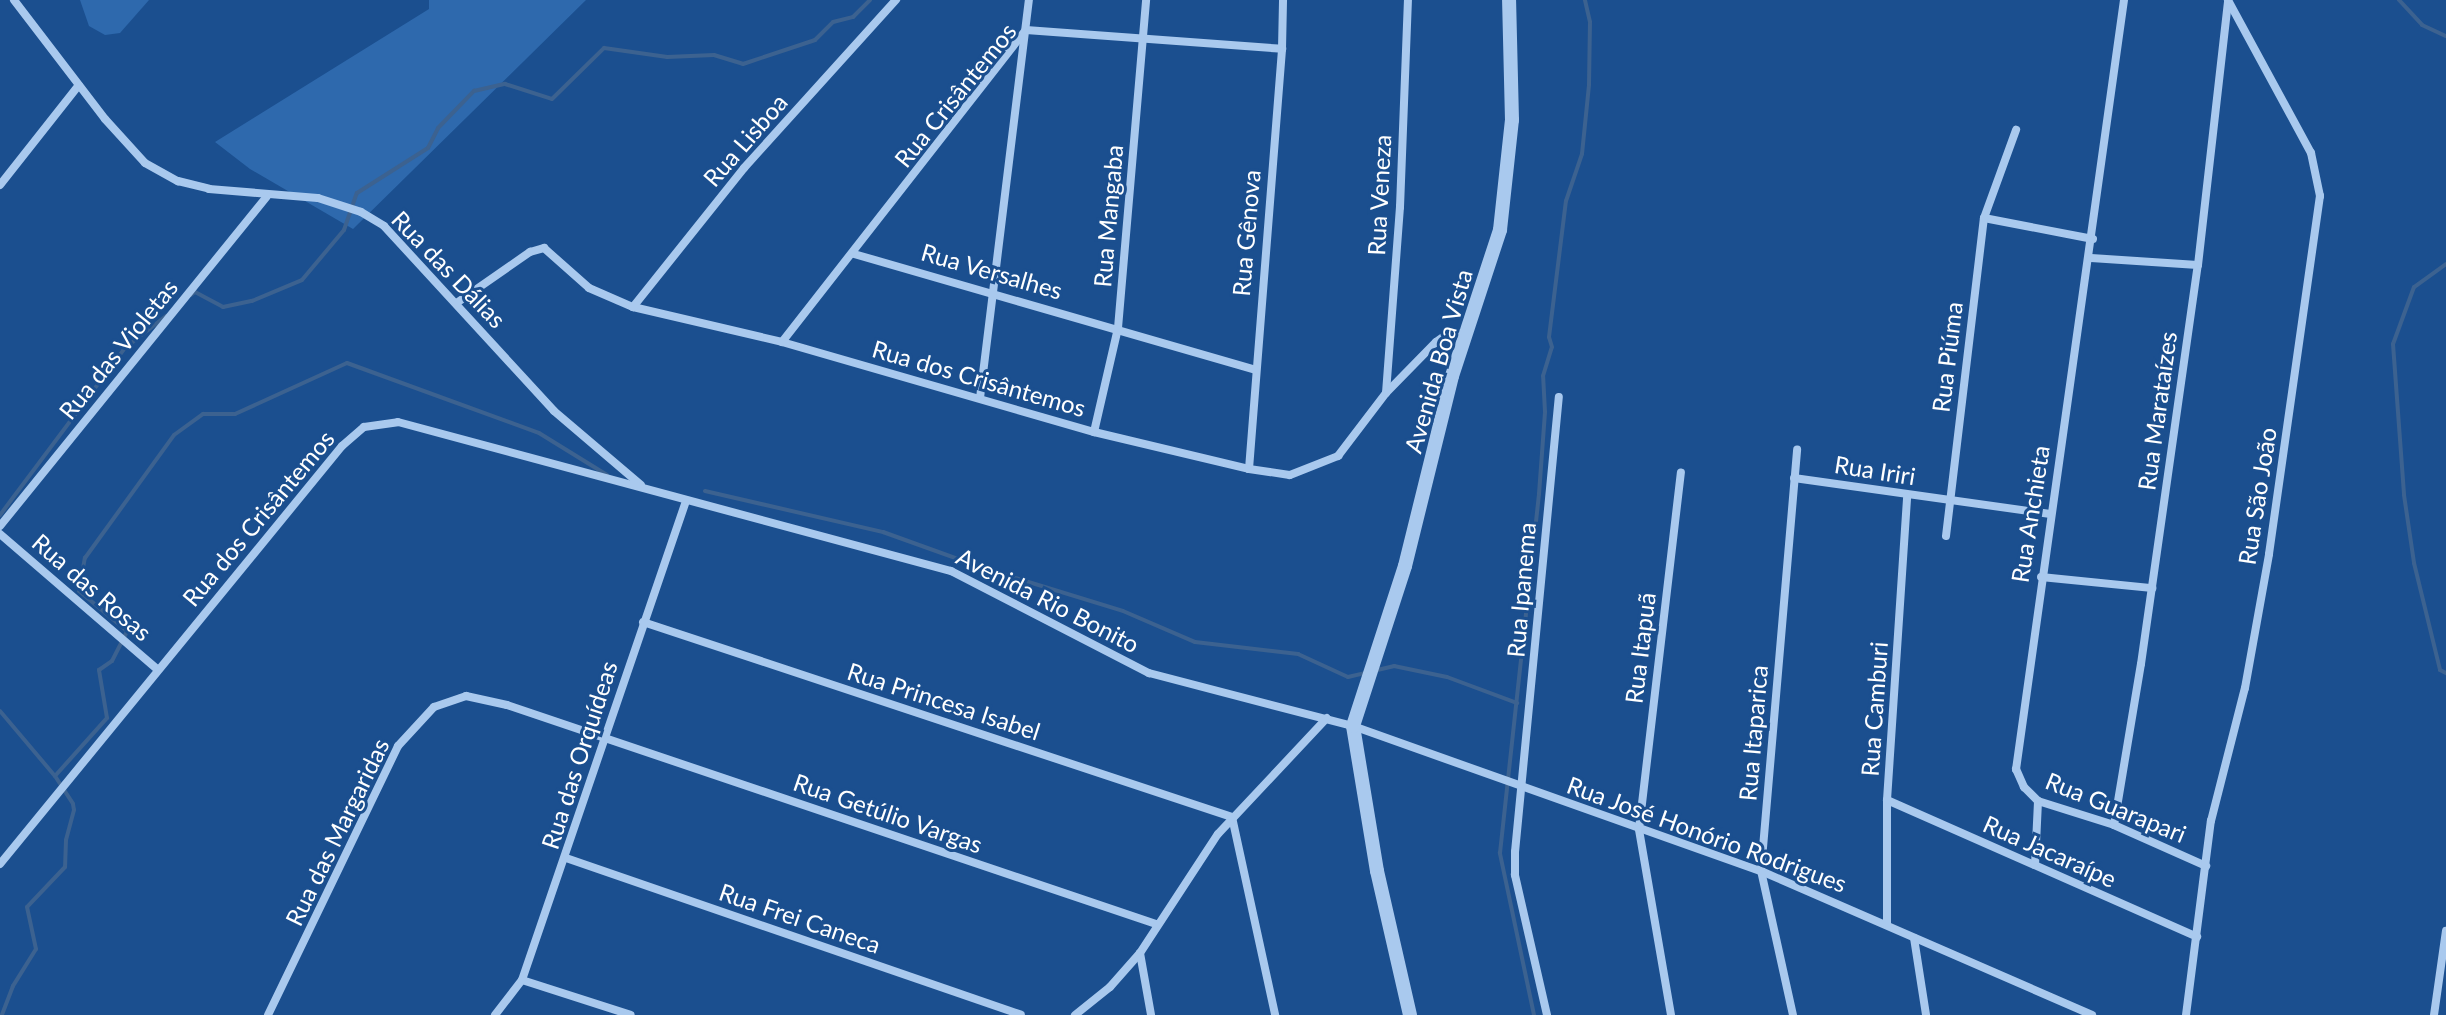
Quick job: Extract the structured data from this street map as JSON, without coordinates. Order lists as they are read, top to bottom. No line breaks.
{"streets":{"street":["Rua Crisântemos","Rua Lisboa","Rua Veneza","Rua Mangaba","Rua Gênova","Rua das Dálias","Rua Versalhes","Rua das Violetas","Rua Piúma","Avenida Boa Vista","Rua dos Crisântemos","Rua Marataízes","Rua Iriri","Rua São João","Rua Anchieta","Rua das Rosas","Rua Ipanema","Avenida Rio Bonito","Rua Itapuã","Rua Princesa Isabel","Rua Camburi","Rua Itaparica","Rua das Orquídeas","Rua Guarapari","Rua Getúlio Vargas","Rua das Margaridas","Rua José Honório Rodrigues","Rua Jacaraípe","Rua Frei Caneca"]},"crossings":[["Rua Crisântemos","Rua Mangaba"],["Rua Crisântemos","Rua Gênova"],["Rua Crisântemos","Rua Versalhes"],["Rua Crisântemos","Rua dos Crisântemos"],["Rua Lisboa","Rua dos Crisântemos"],["Rua Veneza","Rua dos Crisântemos"],["Rua Mangaba","Rua Versalhes"],["Rua Mangaba","Rua dos Crisântemos"],["Rua Gênova","Rua Versalhes"],["Rua Gênova","Rua dos Crisântemos"],["Rua das Dálias","Rua das Violetas"],["Rua das Dálias","Rua dos Crisântemos"],["Rua Piúma","Rua Iriri"],["Avenida Boa Vista","Rua dos Crisântemos"],["Avenida Boa Vista","Avenida Rio Bonito"],["Avenida Boa Vista","Rua José Honório Rodrigues"],["Rua dos Crisântemos","Rua das Rosas"],["Rua dos Crisântemos","Avenida Rio Bonito"],["Rua dos Crisântemos","Rua das Orquídeas"],["Rua Marataízes","Rua São João"],["Rua Marataízes","Rua Guarapari"],["Rua Iriri","Rua Camburi"],["Rua Iriri","Rua Itaparica"],["Rua São João","Rua Guarapari"],["Rua São João","Rua Jacaraípe"],["Rua Anchieta","Rua Guarapari"],["Rua Ipanema","Rua José Honório Rodrigues"],["Avenida Rio Bonito","Rua das Orquídeas"],["Avenida Rio Bonito","Rua José Honório Rodrigues"],["Rua Itapuã","Rua José Honório Rodrigues"],["Rua Princesa Isabel","Rua das Orquídeas"],["Rua Camburi","Rua José Honório Rodrigues"],["Rua Camburi","Rua Jacaraípe"],["Rua Itaparica","Rua José Honório Rodrigues"],["Rua das Orquídeas","Rua Getúlio Vargas"],["Rua das Orquídeas","Rua das Margaridas"],["Rua das Orquídeas","Rua Frei Caneca"],["Rua Getúlio Vargas","Rua das Margaridas"]]}
